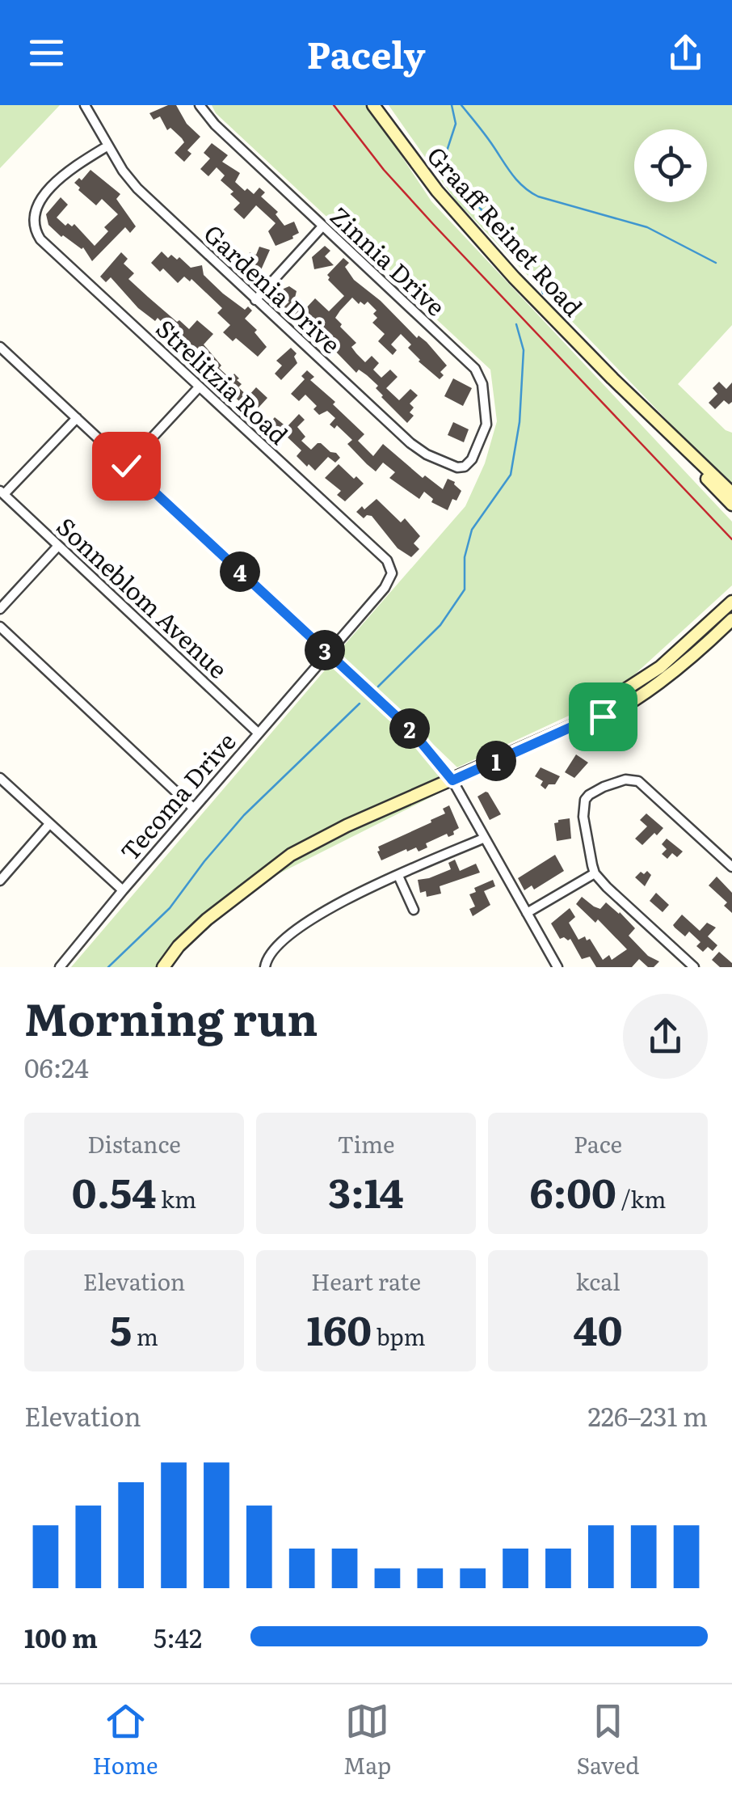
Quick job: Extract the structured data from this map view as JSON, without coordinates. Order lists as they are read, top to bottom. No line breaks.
{"streets":{"street":["Graaff Reinet Road","Zinnia Drive","Gardenia Drive","Strelitzia Road","Sonneblom Avenue","Tecoma Drive"]},"crossings":[["Zinnia Drive","Gardenia Drive"],["Gardenia Drive","Strelitzia Road"],["Strelitzia Road","Tecoma Drive"],["Sonneblom Avenue","Tecoma Drive"]],"page":{"header":"Pacely","pins":["4","3","2","1"],"heading":["Morning run","06:24"],"stats":[["Distance","0.54 km"],["Time","3:14"],["Pace","6:00 /km"],["Elevation","5 m"],["Heart rate","160 bpm"],["kcal","40"]],"chart":["Elevation","226–231 m"],"list":[{"name":"100 m","note":"5:42"}],"tabs":["Home","Map","Saved"]}}
